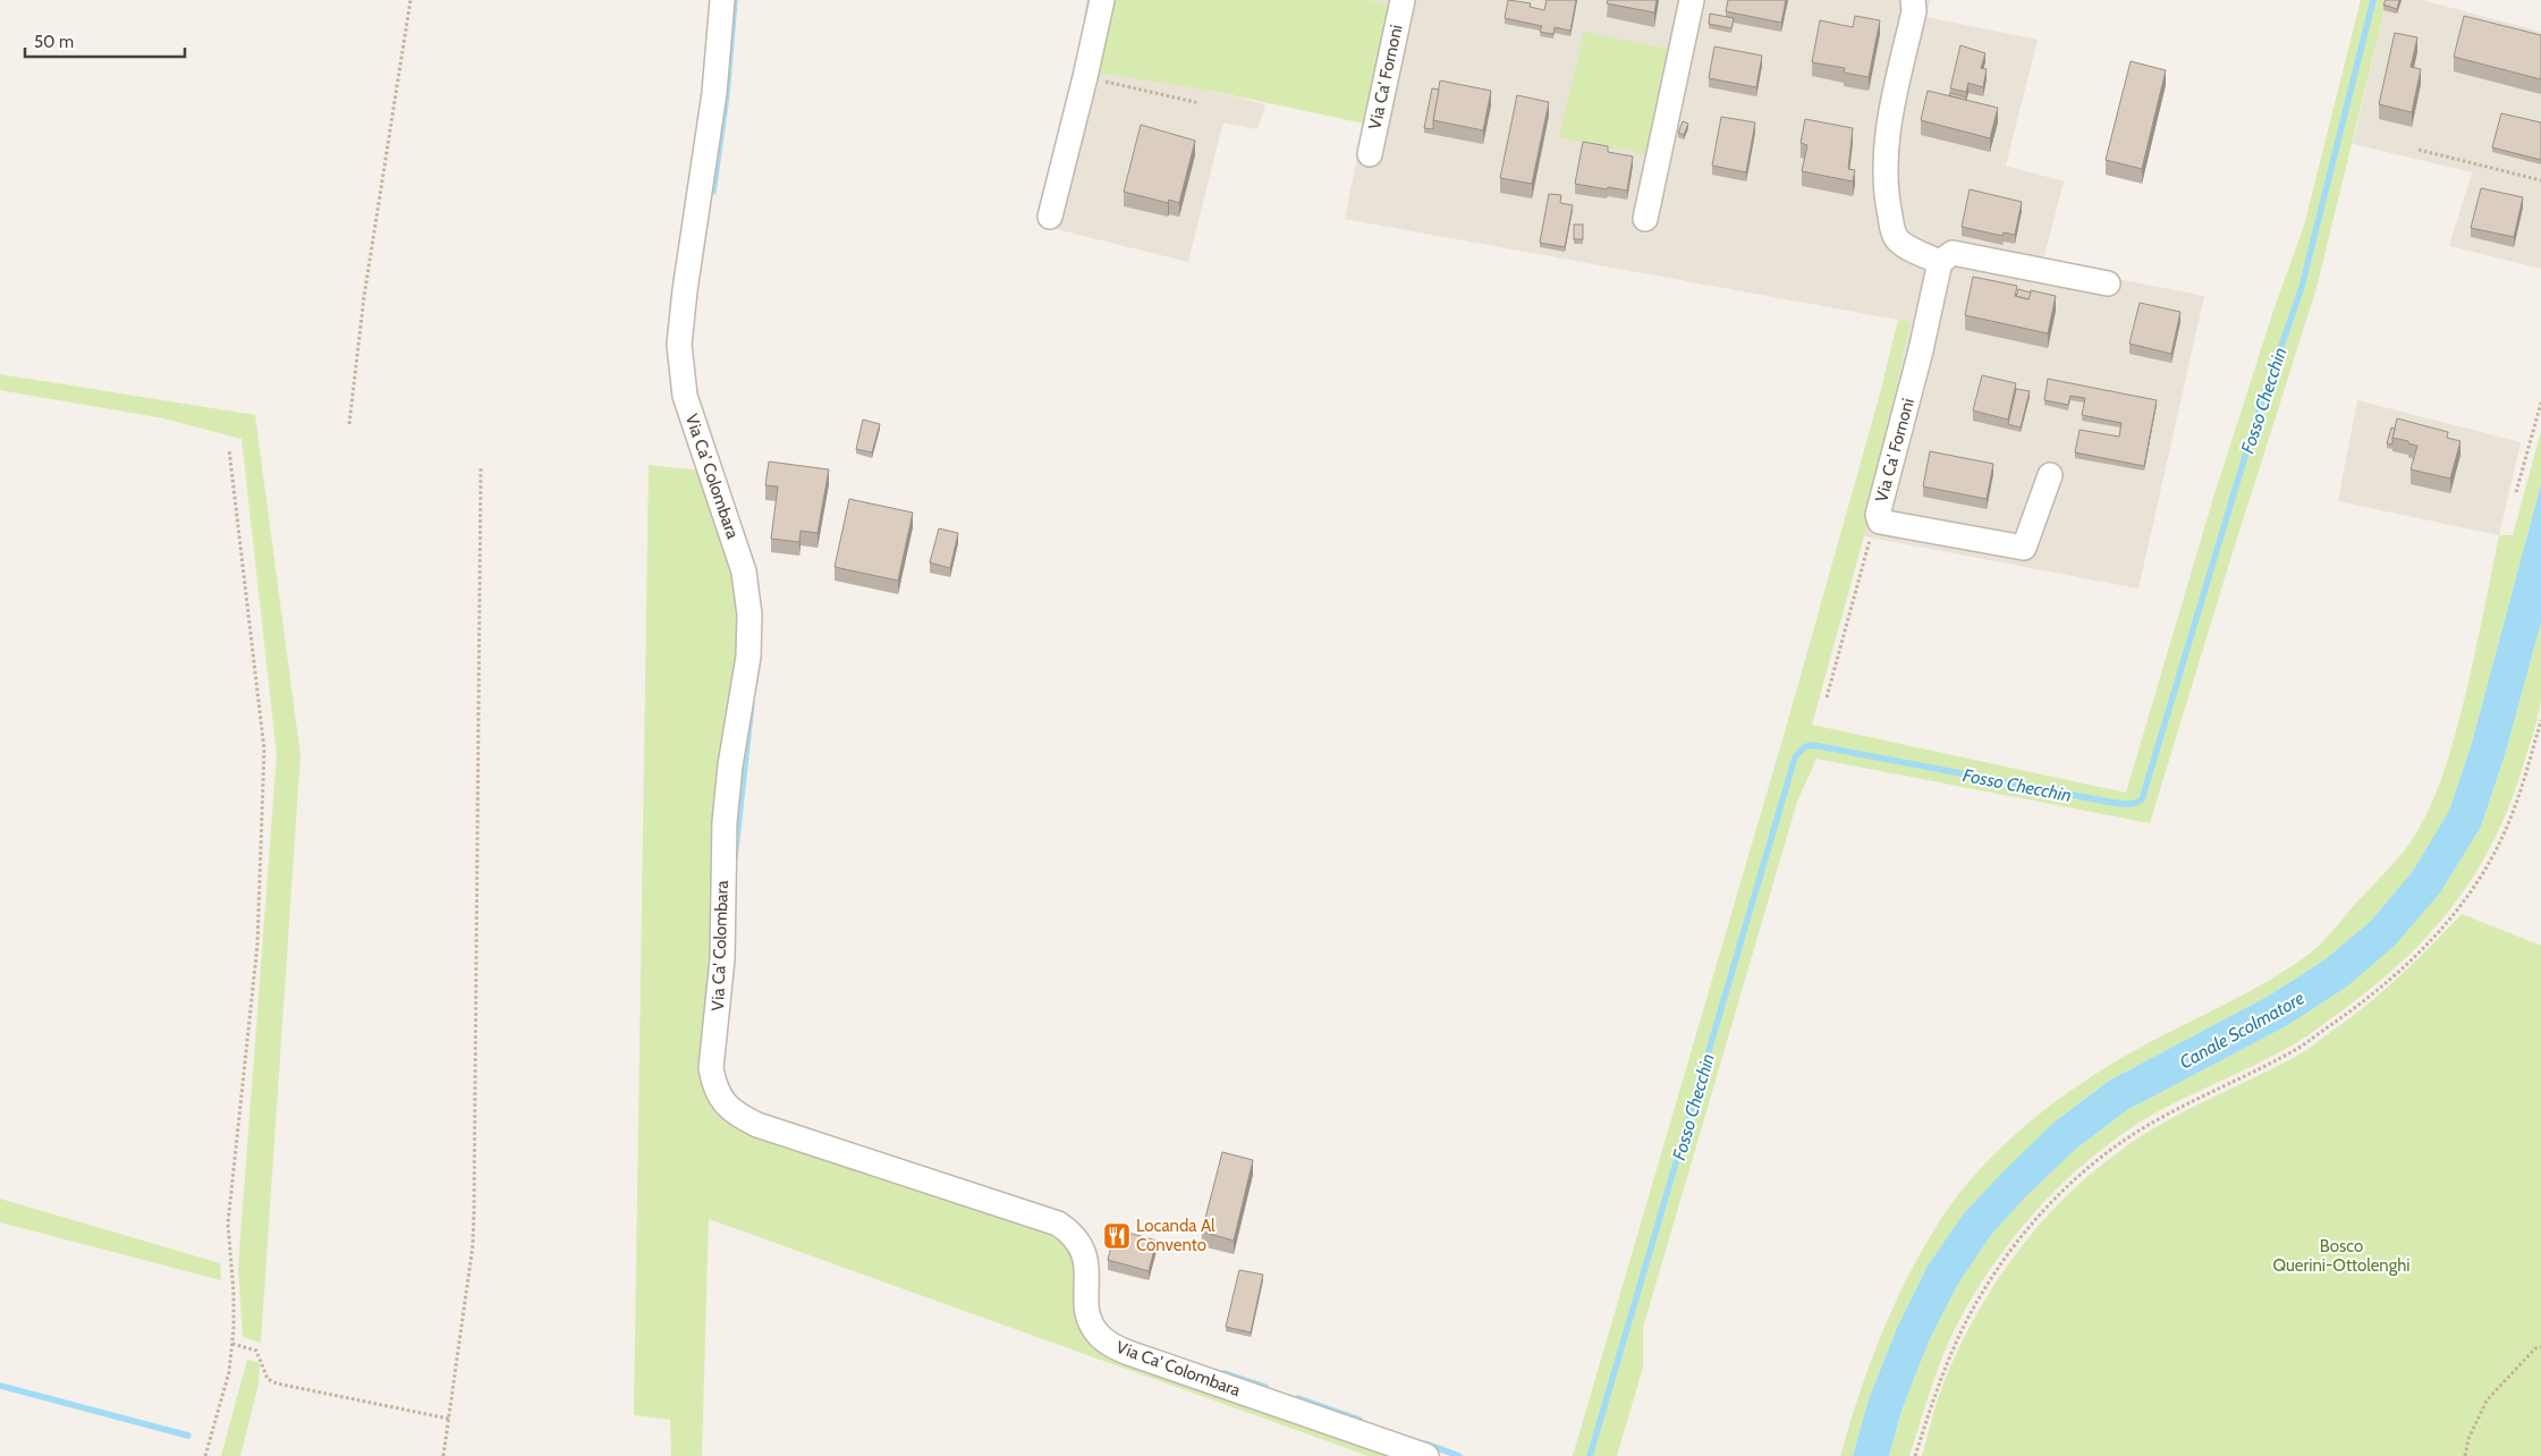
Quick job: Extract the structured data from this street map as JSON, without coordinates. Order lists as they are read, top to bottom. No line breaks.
{"streets":{"street":["Via Ca' Fornoni","Via Ca' Colombara"]},"water":["Fosso Checchin","Canale Scolmatore"],"parks":["Bosco Querini-Ottolenghi"],"places":{"restaurant":["Locanda Al Convento"]},"scale_bar":"50 m"}
